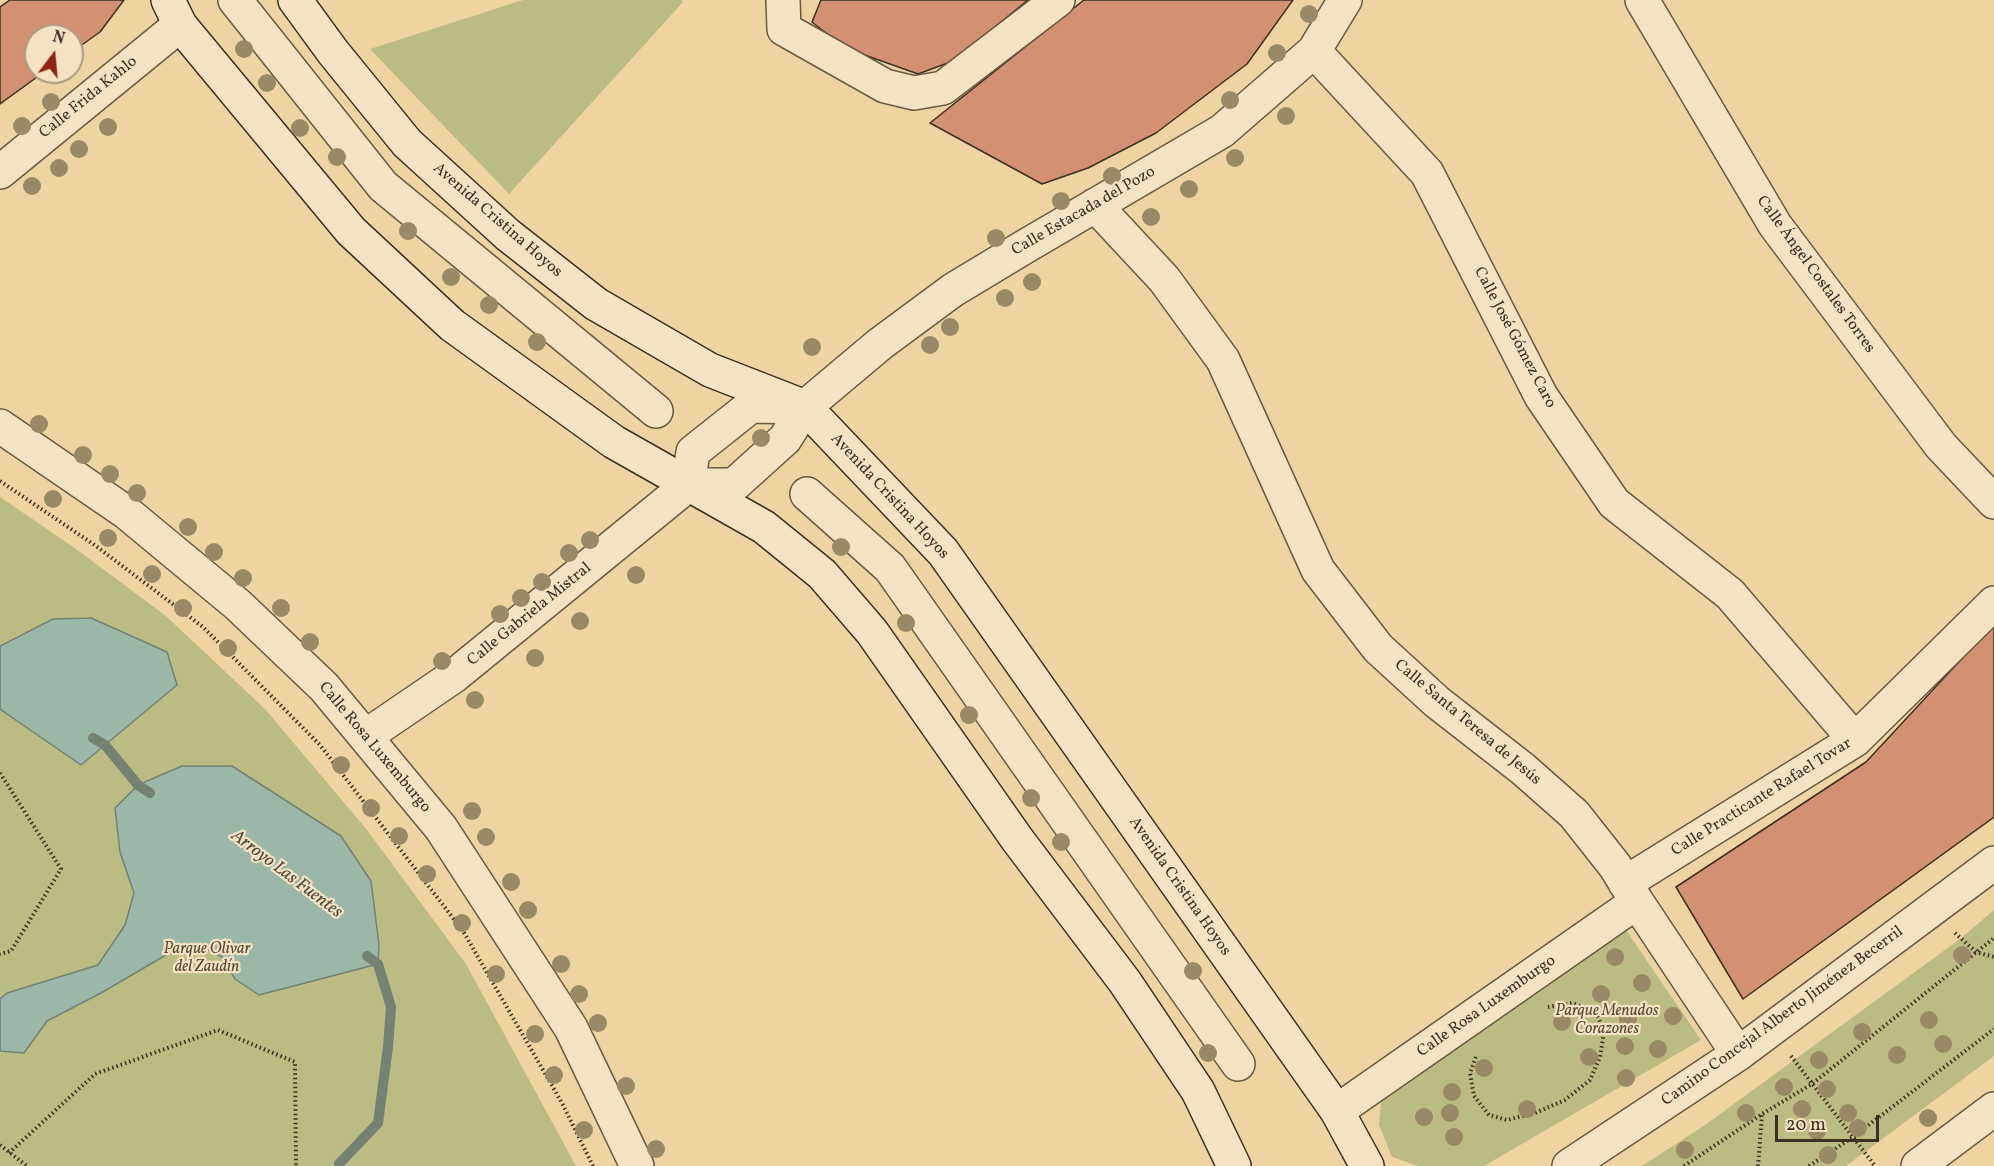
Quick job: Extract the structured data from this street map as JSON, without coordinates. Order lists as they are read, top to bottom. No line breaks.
{"streets":{"street":["Calle Frida Kahlo","Calle Estacada del Pozo","Avenida Cristina Hoyos","Calle Ángel Costales Torres","Calle José Gómez Caro","Calle Gabriela Mistral","Calle Santa Teresa de Jesús","Calle Rosa Luxemburgo","Calle Practicante Rafael Tovar","Camino Concejal Alberto Jiménez Becerril"]},"crossings":[["Calle Estacada del Pozo","Avenida Cristina Hoyos"],["Calle Estacada del Pozo","Calle José Gómez Caro"],["Calle Estacada del Pozo","Calle Gabriela Mistral"],["Calle Estacada del Pozo","Calle Santa Teresa de Jesús"],["Avenida Cristina Hoyos","Calle Rosa Luxemburgo"],["Calle José Gómez Caro","Calle Practicante Rafael Tovar"],["Calle Gabriela Mistral","Calle Rosa Luxemburgo"],["Calle Santa Teresa de Jesús","Calle Rosa Luxemburgo"],["Calle Santa Teresa de Jesús","Calle Practicante Rafael Tovar"],["Calle Santa Teresa de Jesús","Camino Concejal Alberto Jiménez Becerril"],["Calle Rosa Luxemburgo","Calle Practicante Rafael Tovar"]],"water":["Arroyo Las Fuentes"],"parks":["Parque Olivar del Zaudín","Parque Menudos Corazones"],"scale_bar":"20 m","north":"top"}
